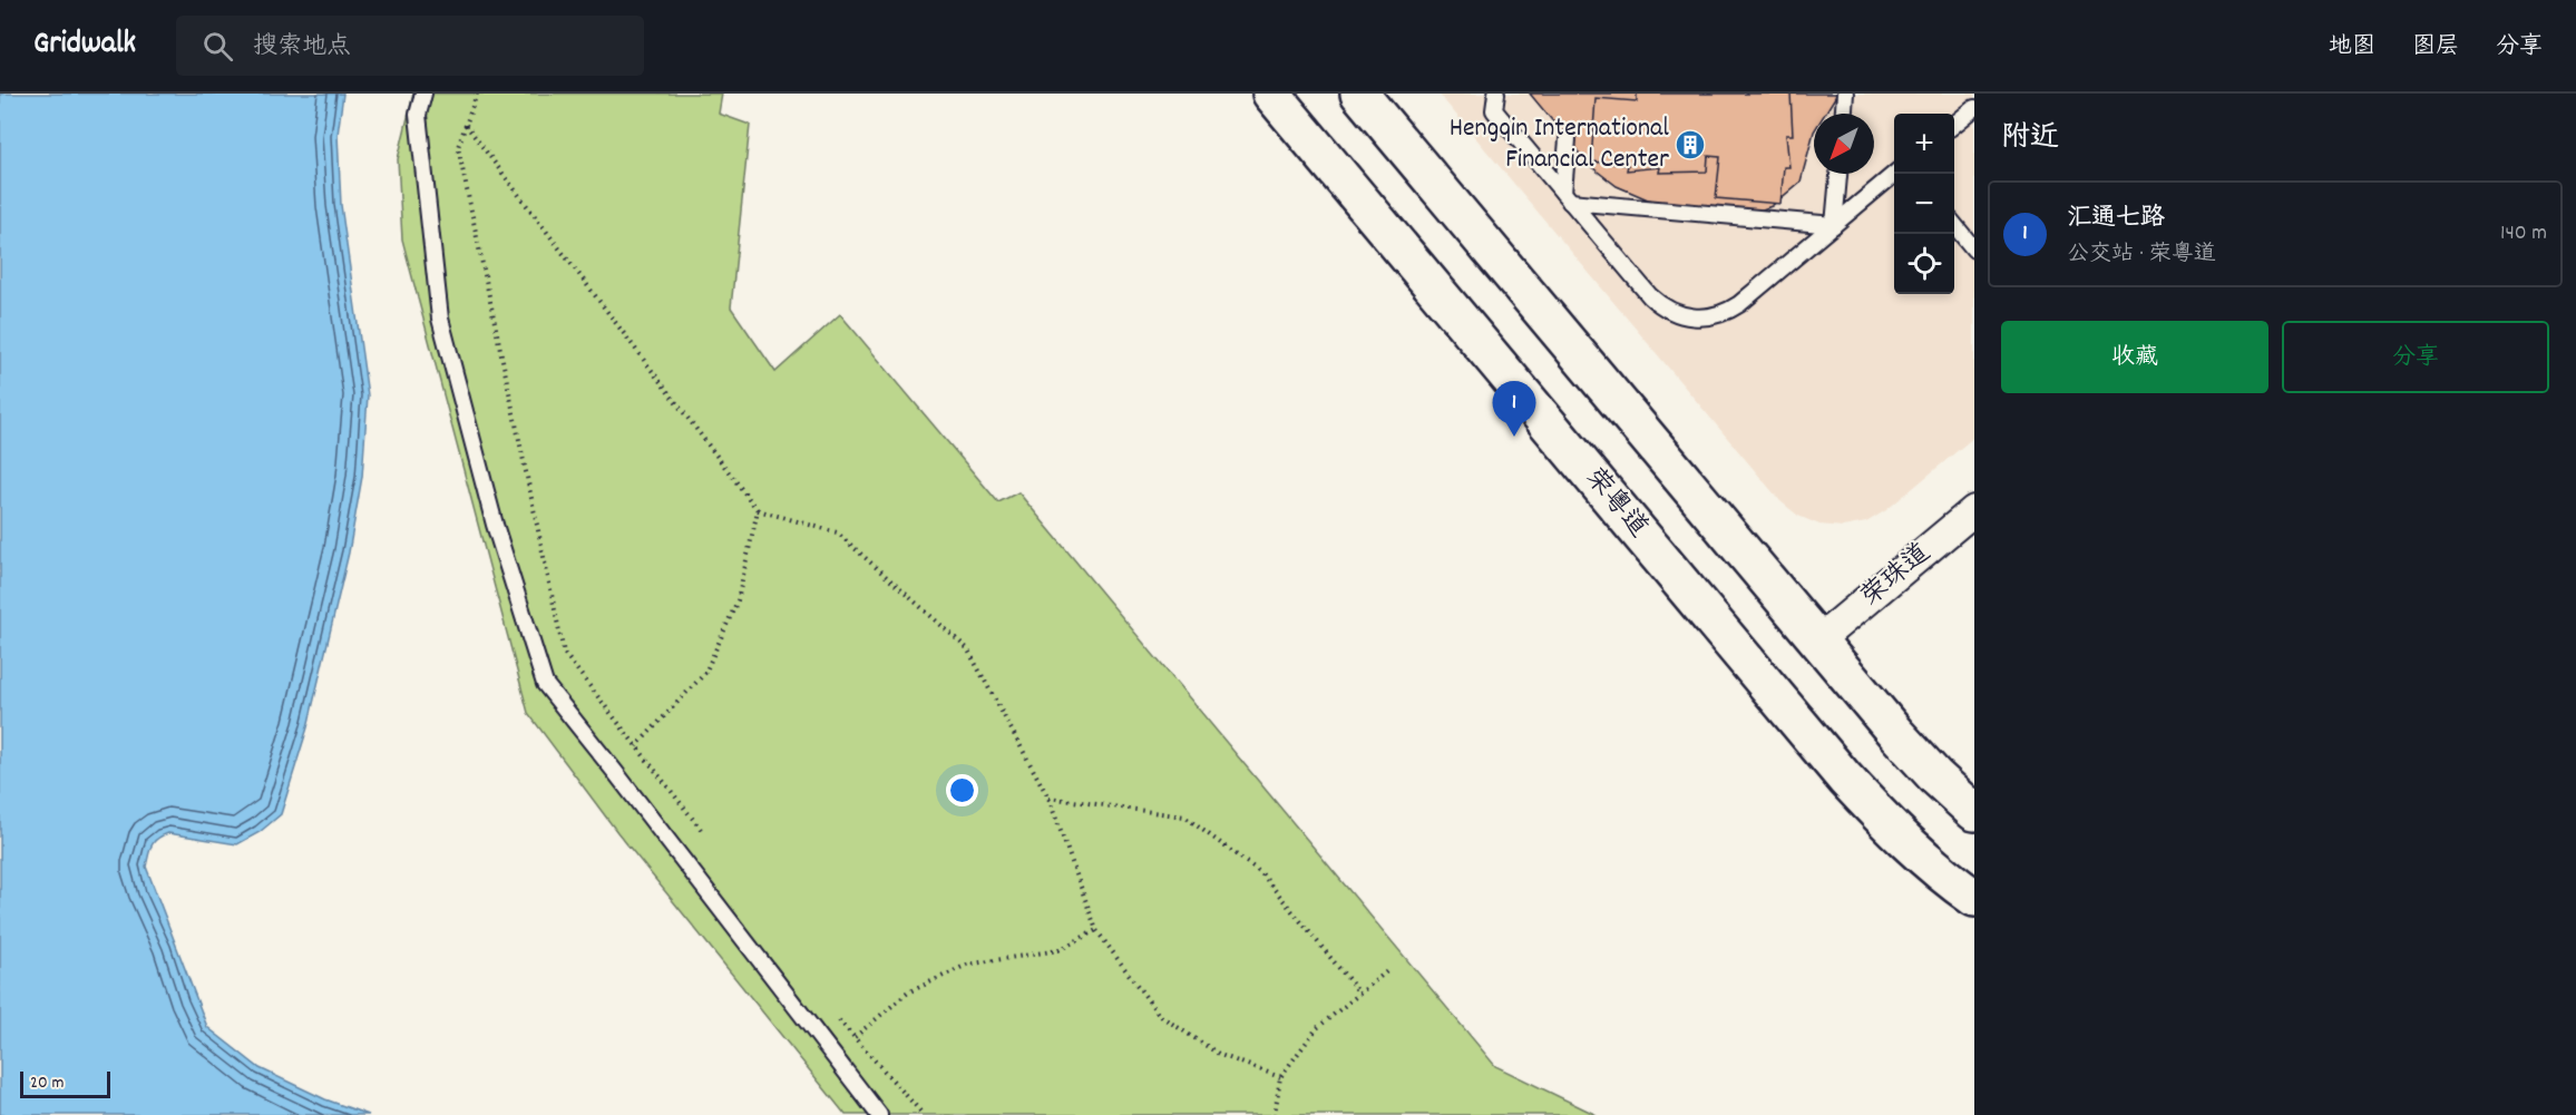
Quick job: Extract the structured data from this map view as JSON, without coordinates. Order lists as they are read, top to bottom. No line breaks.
{"streets":{"street":["荣粤道","荣珠道"]},"places":{"building":["Hengqin International Financial Center"]},"scale_bar":"20 m","north":"bottom left","page":{"header":"Gridwalk","search":"搜索地点","nav":["地图","图层","分享"],"heading":"附近","map_buttons":["+","−"],"list":[{"mark":"1","name":"汇通七路","note":"公交站 · 荣粤道","value":"140 m"}],"buttons":["收藏","分享"],"pins":"1","scale":"20 m"}}
